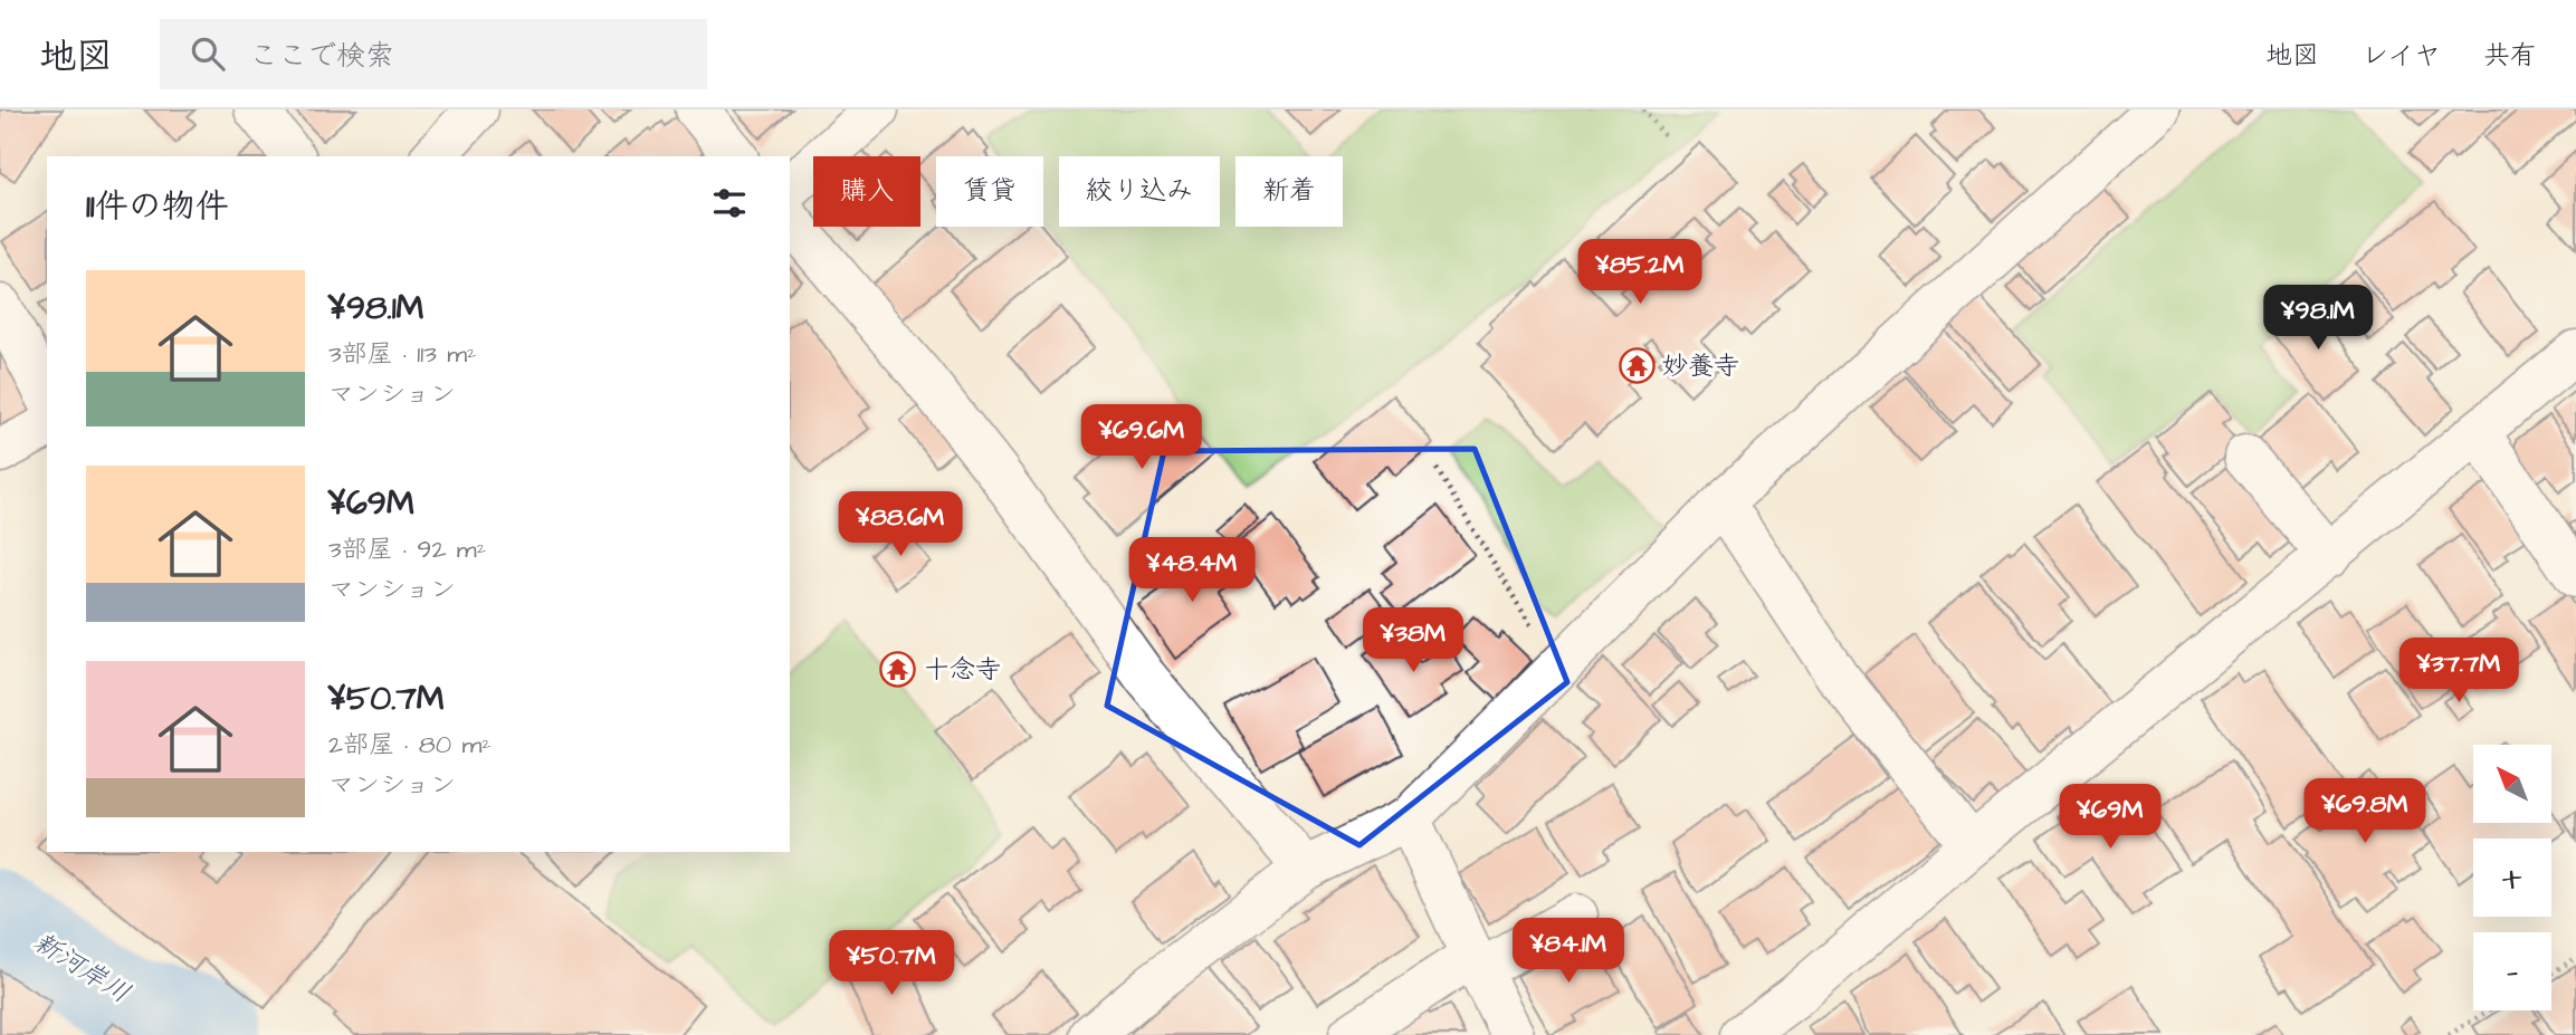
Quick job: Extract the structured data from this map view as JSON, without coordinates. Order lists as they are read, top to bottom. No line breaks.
{"water":["新河岸川"],"places":{"temple":["妙養寺","十念寺"]},"north":"top left","page":{"header":"地図","search":"ここで検索","nav":["地図","レイヤ","共有"],"chip":["購入","賃貸","絞り込み","新着"],"heading":"11件の物件","price":["¥85.2M","¥98.1M","¥69.6M","¥88.6M","¥48.4M","¥38M","¥37.7M","¥69.8M","¥69M","¥84.1M","¥50.7M"],"list":[{"name":"¥98.1M","note":"3部屋 · 113 m² · マンション"},{"name":"¥69M","note":"3部屋 · 92 m² · マンション"},{"name":"¥50.7M","note":"2部屋 · 80 m² · マンション"}],"map_buttons":["+","−"]}}
